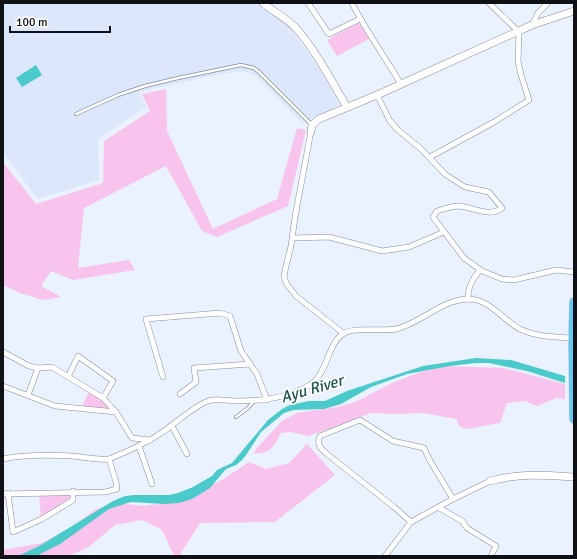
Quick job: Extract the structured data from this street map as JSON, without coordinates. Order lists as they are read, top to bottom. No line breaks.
{"water":["Ayu River"],"scale_bar":"100 m"}
